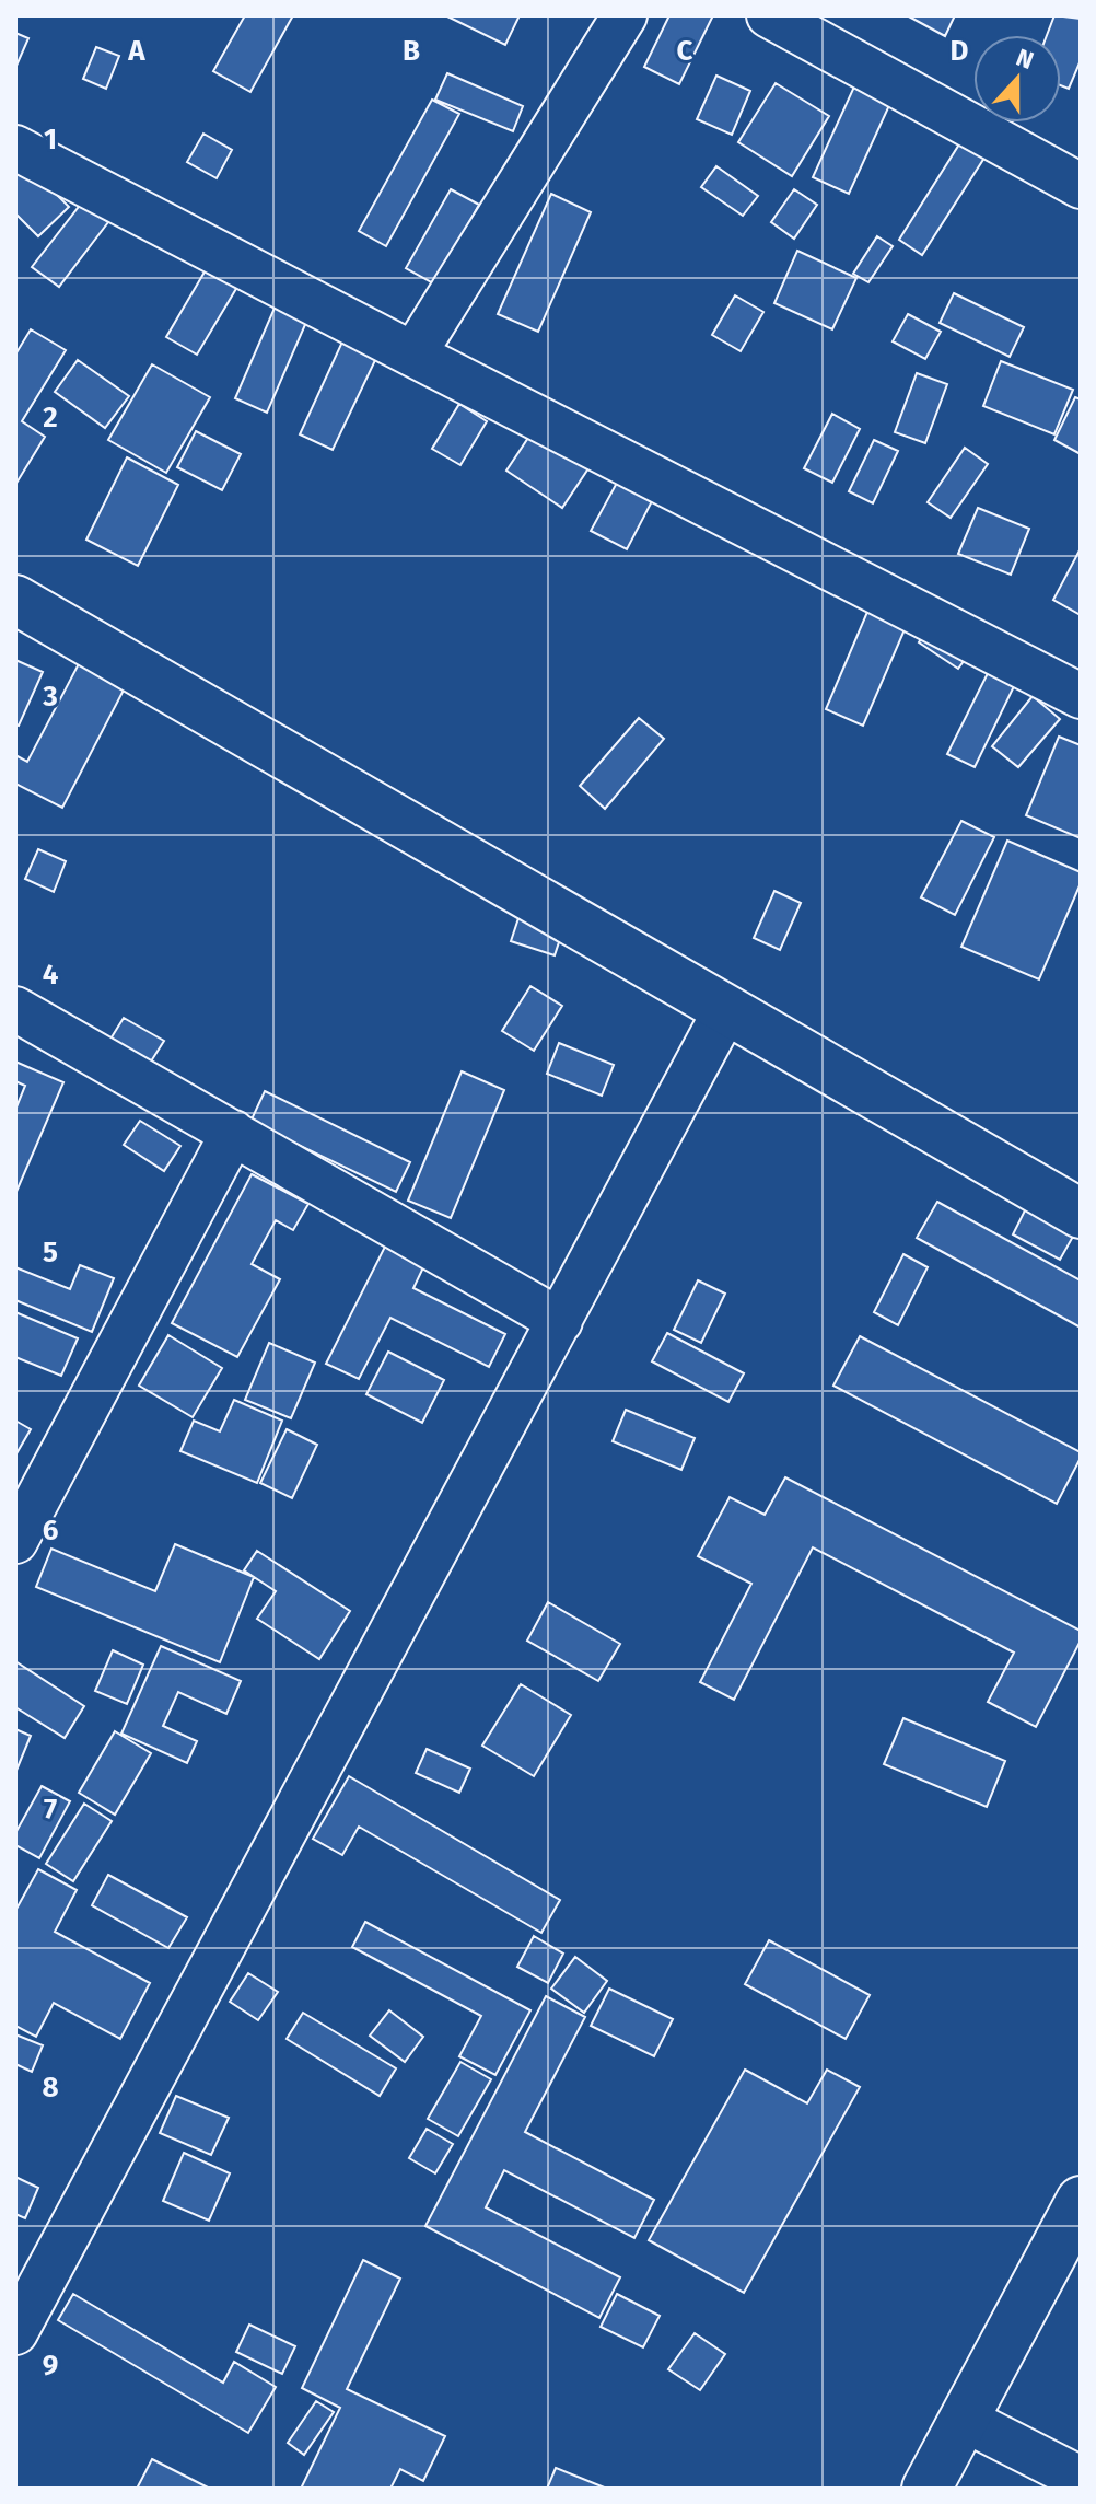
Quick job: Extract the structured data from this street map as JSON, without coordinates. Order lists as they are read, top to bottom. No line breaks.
{"north":"top","grid":{"columns":["A","B","C","D"],"rows":["1","2","3","4","5","6","7","8","9"]}}
